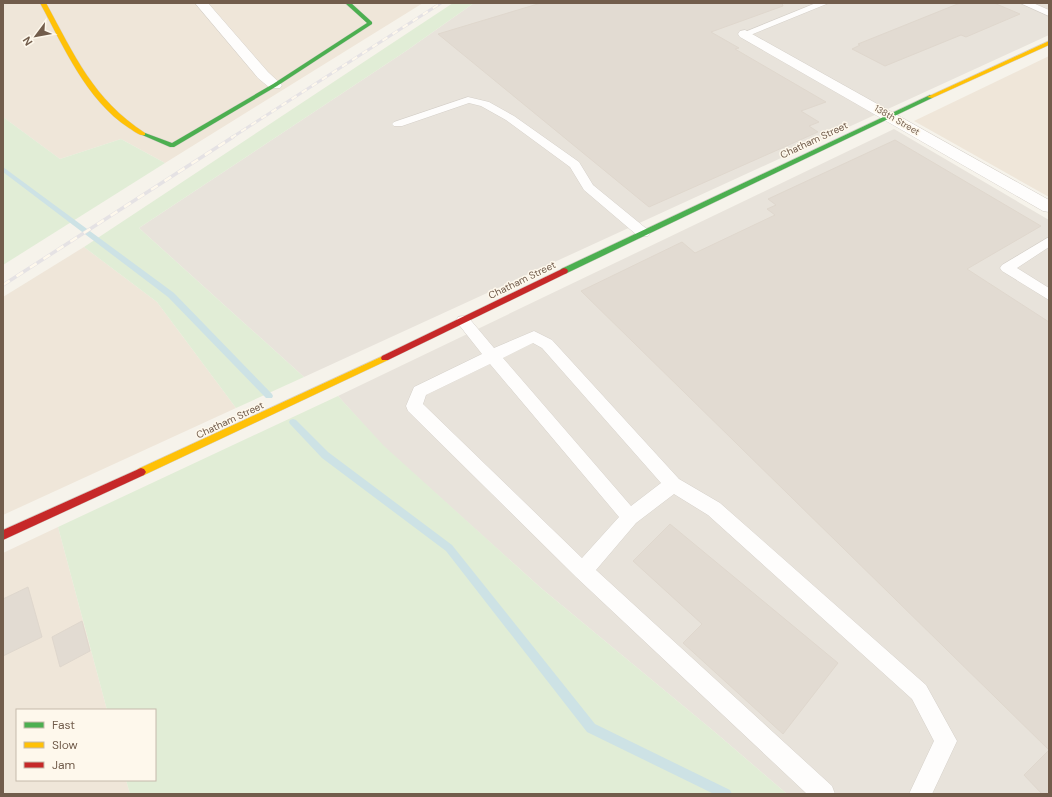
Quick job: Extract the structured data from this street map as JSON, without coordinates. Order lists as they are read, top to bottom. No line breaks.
{"streets":{"street":["138th Street","Chatham Street"]},"crossings":[["138th Street","Chatham Street"]],"legend":["Fast","Slow","Jam"],"north":"bottom left"}
